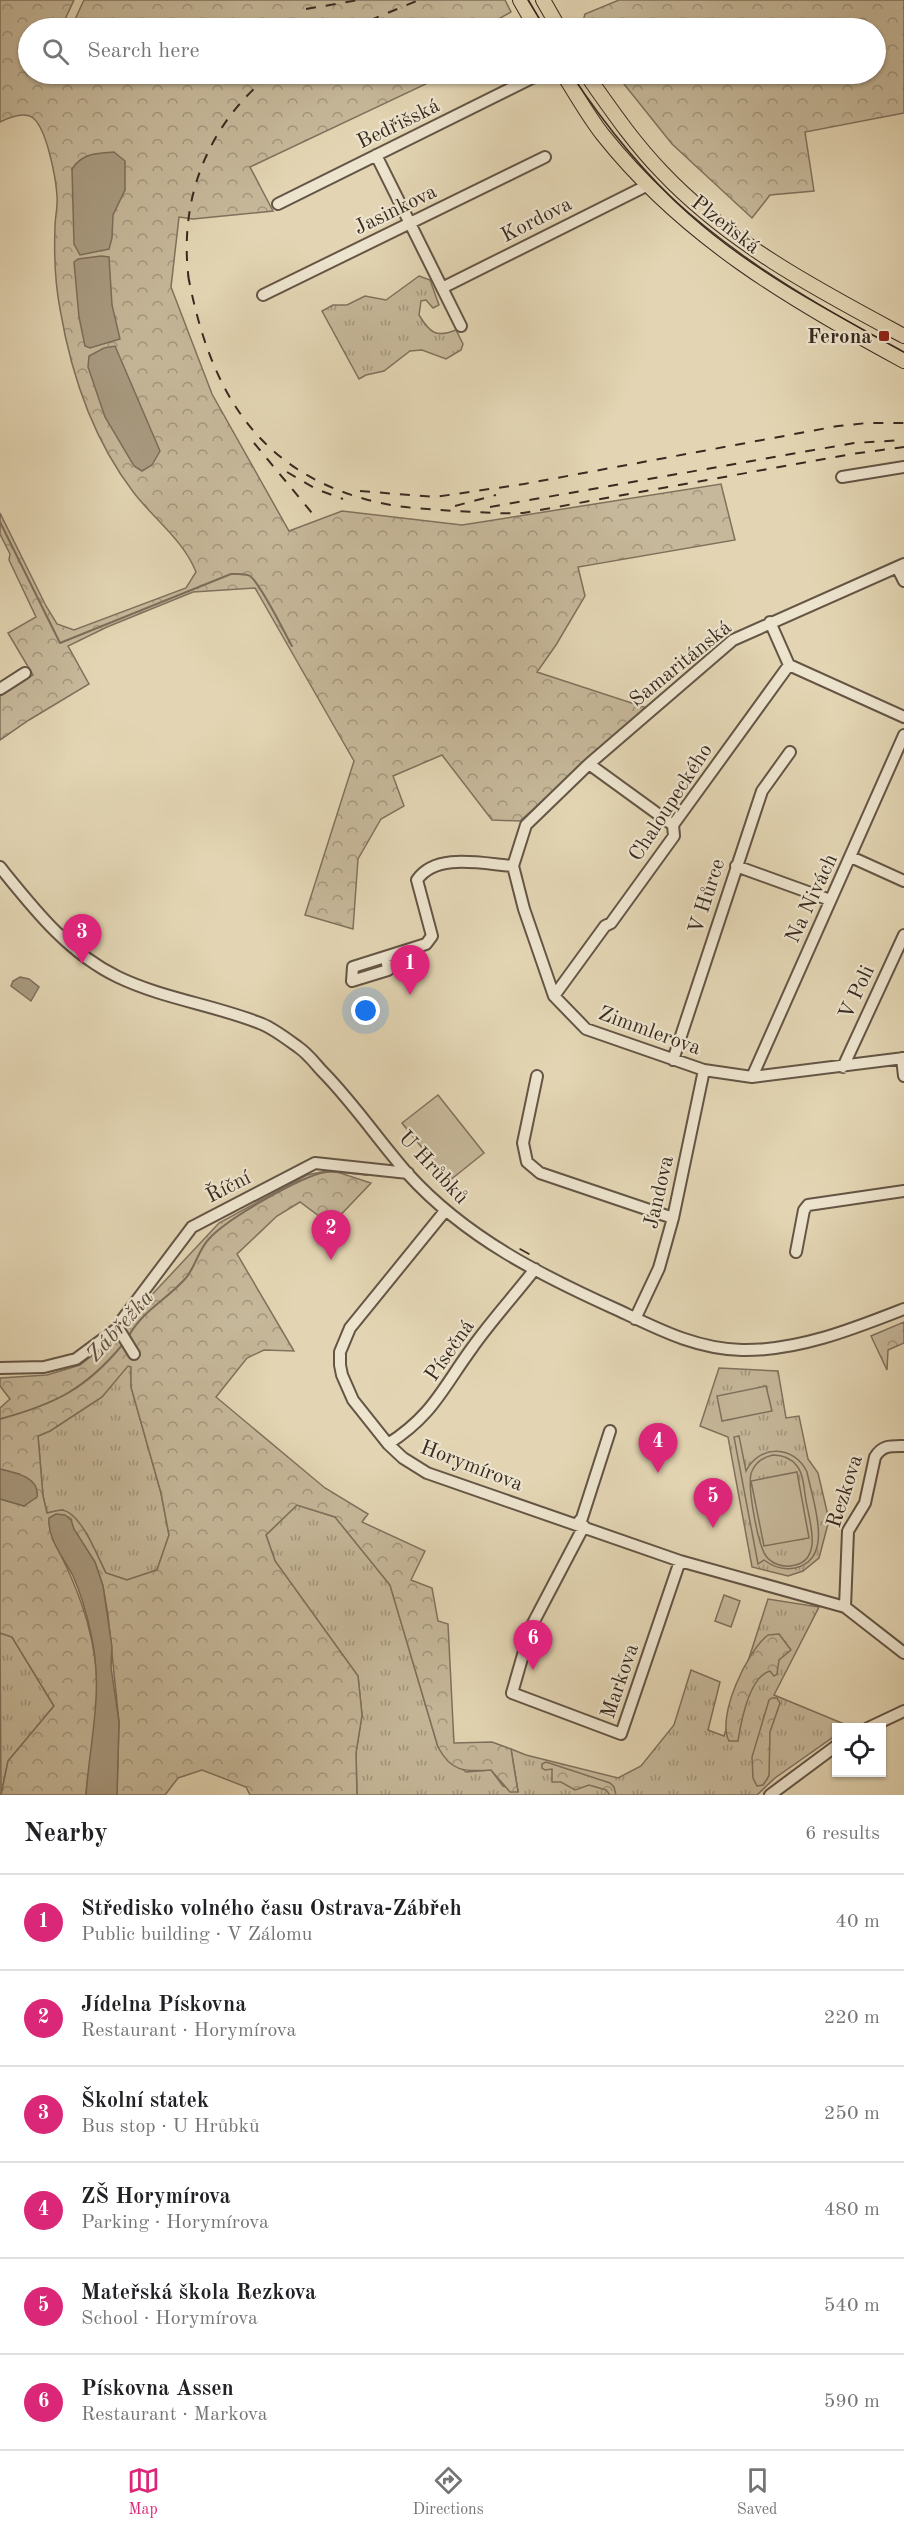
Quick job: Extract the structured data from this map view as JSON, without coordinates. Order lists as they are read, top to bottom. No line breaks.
{"streets":{"main road":["Plzeňská"],"street":["Bedřišská","Jasinkova","Kordova","Samaritánská","Chaloupeckého","V Hůrce","Na Nivách","V Poli","Zimmlerova","U Hrůbků","Říční","Jandova","Písečná","Horymírova","Rezkova","Markova"]},"crossings":[["Kordova","Plzeňská"],["Chaloupeckého","Zimmlerova"],["V Hůrce","Zimmlerova"],["Na Nivách","Zimmlerova"],["V Poli","Zimmlerova"],["Zimmlerova","Jandova"],["U Hrůbků","Říční"],["U Hrůbků","Jandova"],["U Hrůbků","Písečná"],["U Hrůbků","Horymírova"],["Písečná","Horymírova"],["Horymírova","Rezkova"],["Horymírova","Markova"]],"water":["Zábřežka"],"places":{"transit":["Ferona"]},"page":{"search":"Search here","pins":["3","1","2","4","5","6"],"heading":["Nearby","6 results"],"list":[{"mark":"1","name":"Středisko volného času Ostrava-Zábřeh","note":"Public building · V Zálomu","value":"40 m"},{"mark":"2","name":"Jídelna Pískovna","note":"Restaurant · Horymírova","value":"220 m"},{"mark":"3","name":"Školní statek","note":"Bus stop · U Hrůbků","value":"250 m"},{"mark":"4","name":"ZŠ Horymírova","note":"Parking · Horymírova","value":"480 m"},{"mark":"5","name":"Mateřská škola Rezkova","note":"School · Horymírova","value":"540 m"},{"mark":"6","name":"Pískovna Assen","note":"Restaurant · Markova","value":"590 m"}],"nav":["Map","Directions","Saved"]}}
